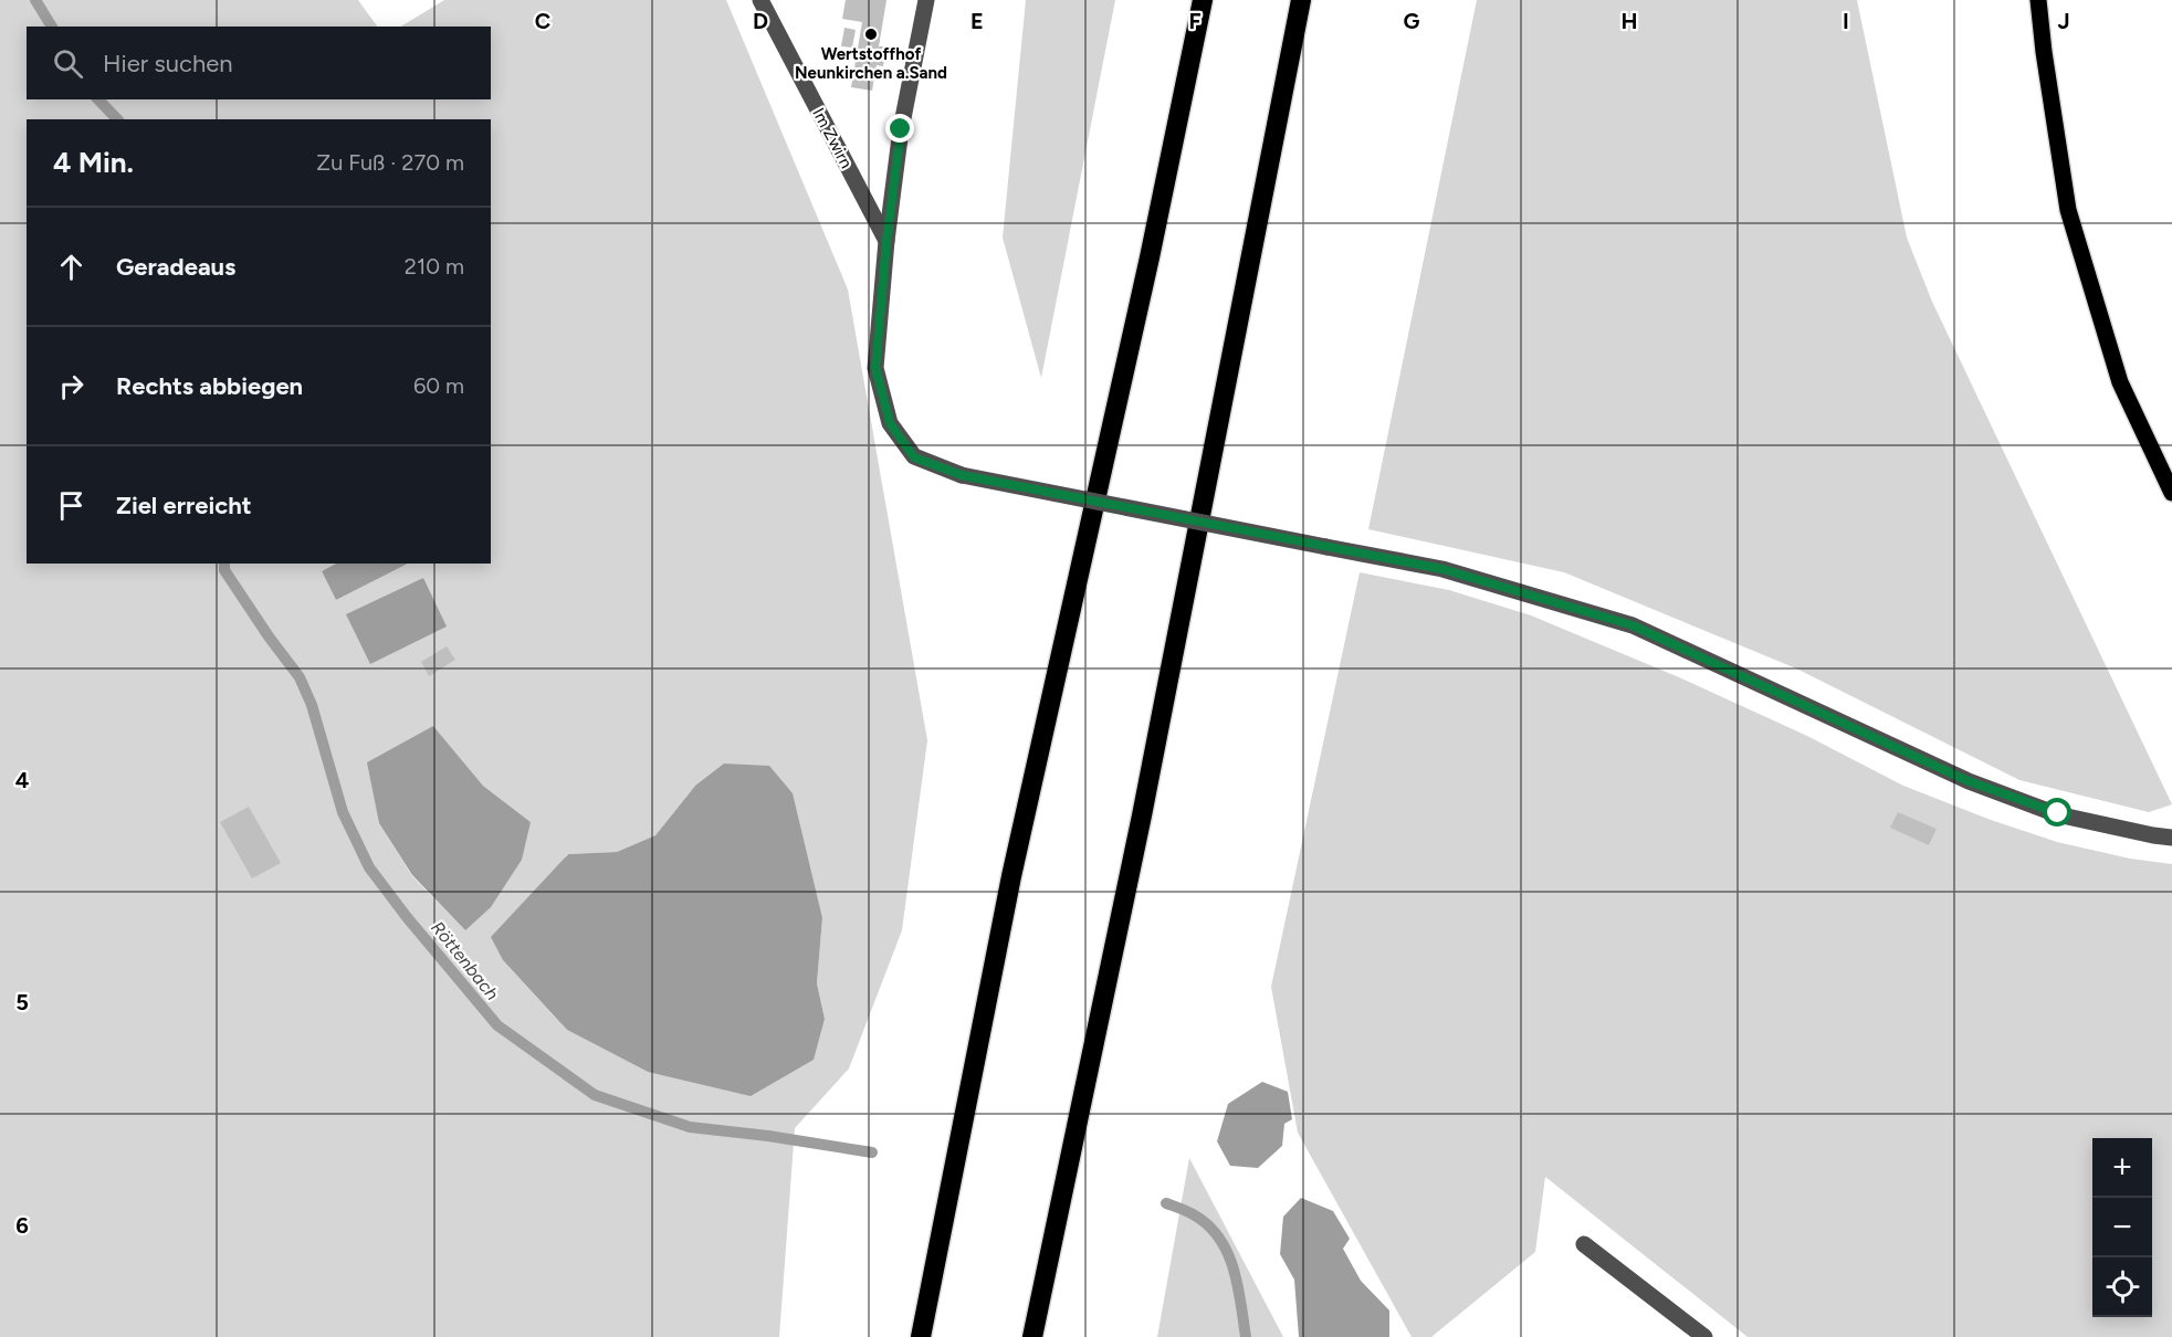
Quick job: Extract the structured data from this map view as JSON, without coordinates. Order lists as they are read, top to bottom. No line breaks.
{"streets":{"street":["Im Zwirn"]},"water":["Röttenbach"],"places":["Wertstoffhof Neunkirchen a.Sand"],"page":{"search":"Hier suchen","heading":["4 Min.","Zu Fuß · 270 m"],"list":[["Geradeaus","210 m"],["Rechts abbiegen","60 m"],"Ziel erreicht"],"map_buttons":["+","−"]},"grid":{"columns":["C","D","E","F","G","H","I","J"],"rows":["4","5","6"]}}
